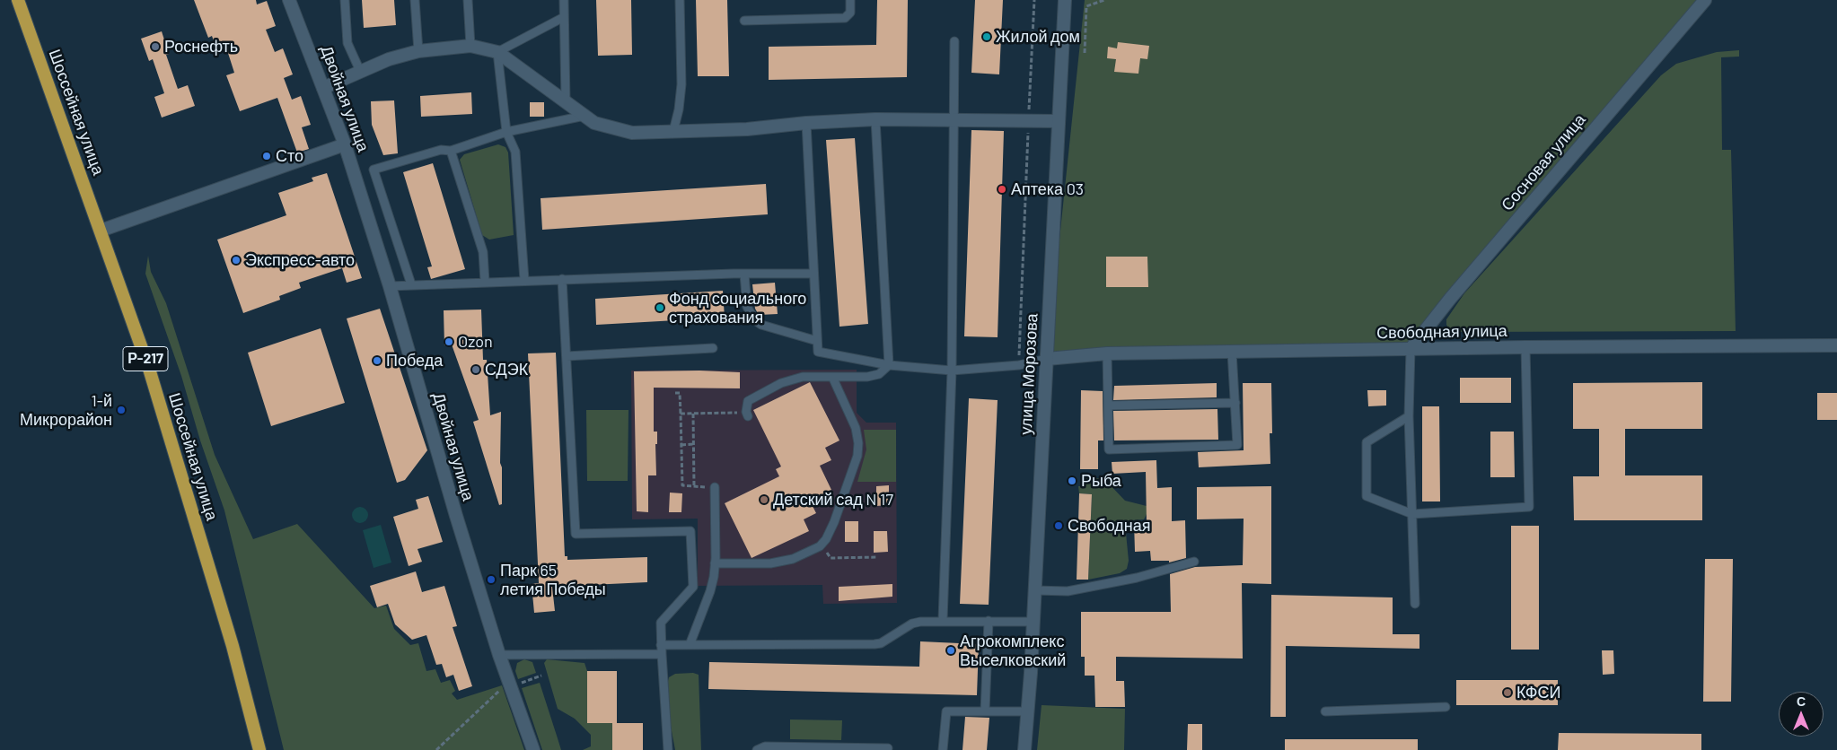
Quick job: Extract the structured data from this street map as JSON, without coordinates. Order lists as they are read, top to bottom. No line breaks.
{"streets":{"highway":["Шоссейная улица","Р-217"],"street":["Двойная улица","Сосновая улица","Свободная улица","улица Морозова"]},"crossings":[["Сосновая улица","Свободная улица"],["Свободная улица","улица Морозова"]],"places":["Жилой дом","Роснефть","Сто","Аптека 03","Экспресс-авто","Фонд социального страхования","Ozon","Победа","СДЭК","1-й Микрорайон","Рыба","Детский сад N 17","Свободная","Парк 65 летия Победы","Агрокомплекс Выселковский","КФСИ"],"north":"top"}
